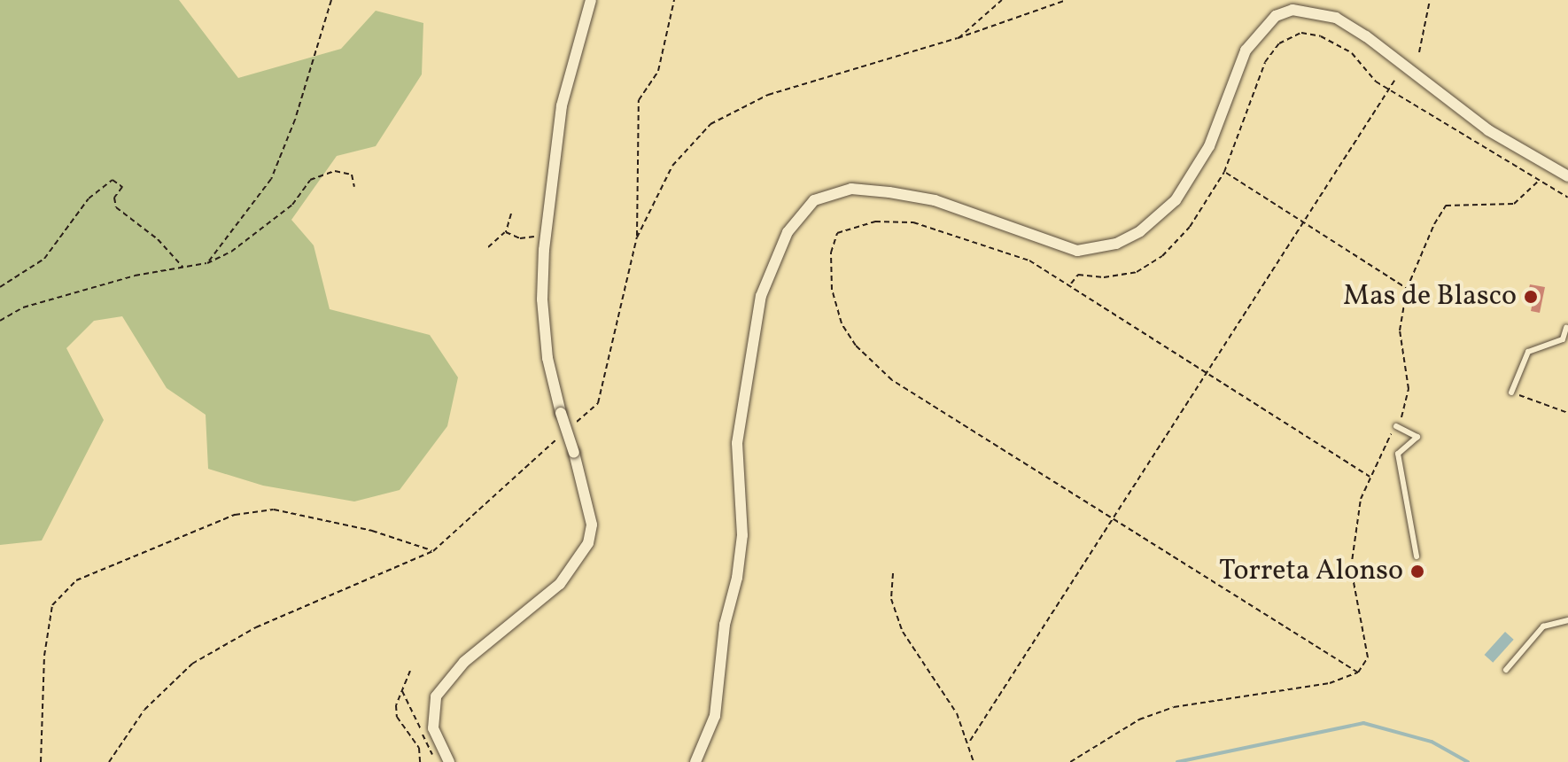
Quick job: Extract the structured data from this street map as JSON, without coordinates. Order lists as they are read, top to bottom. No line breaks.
{"places":["Mas de Blasco","Torreta Alonso"]}
